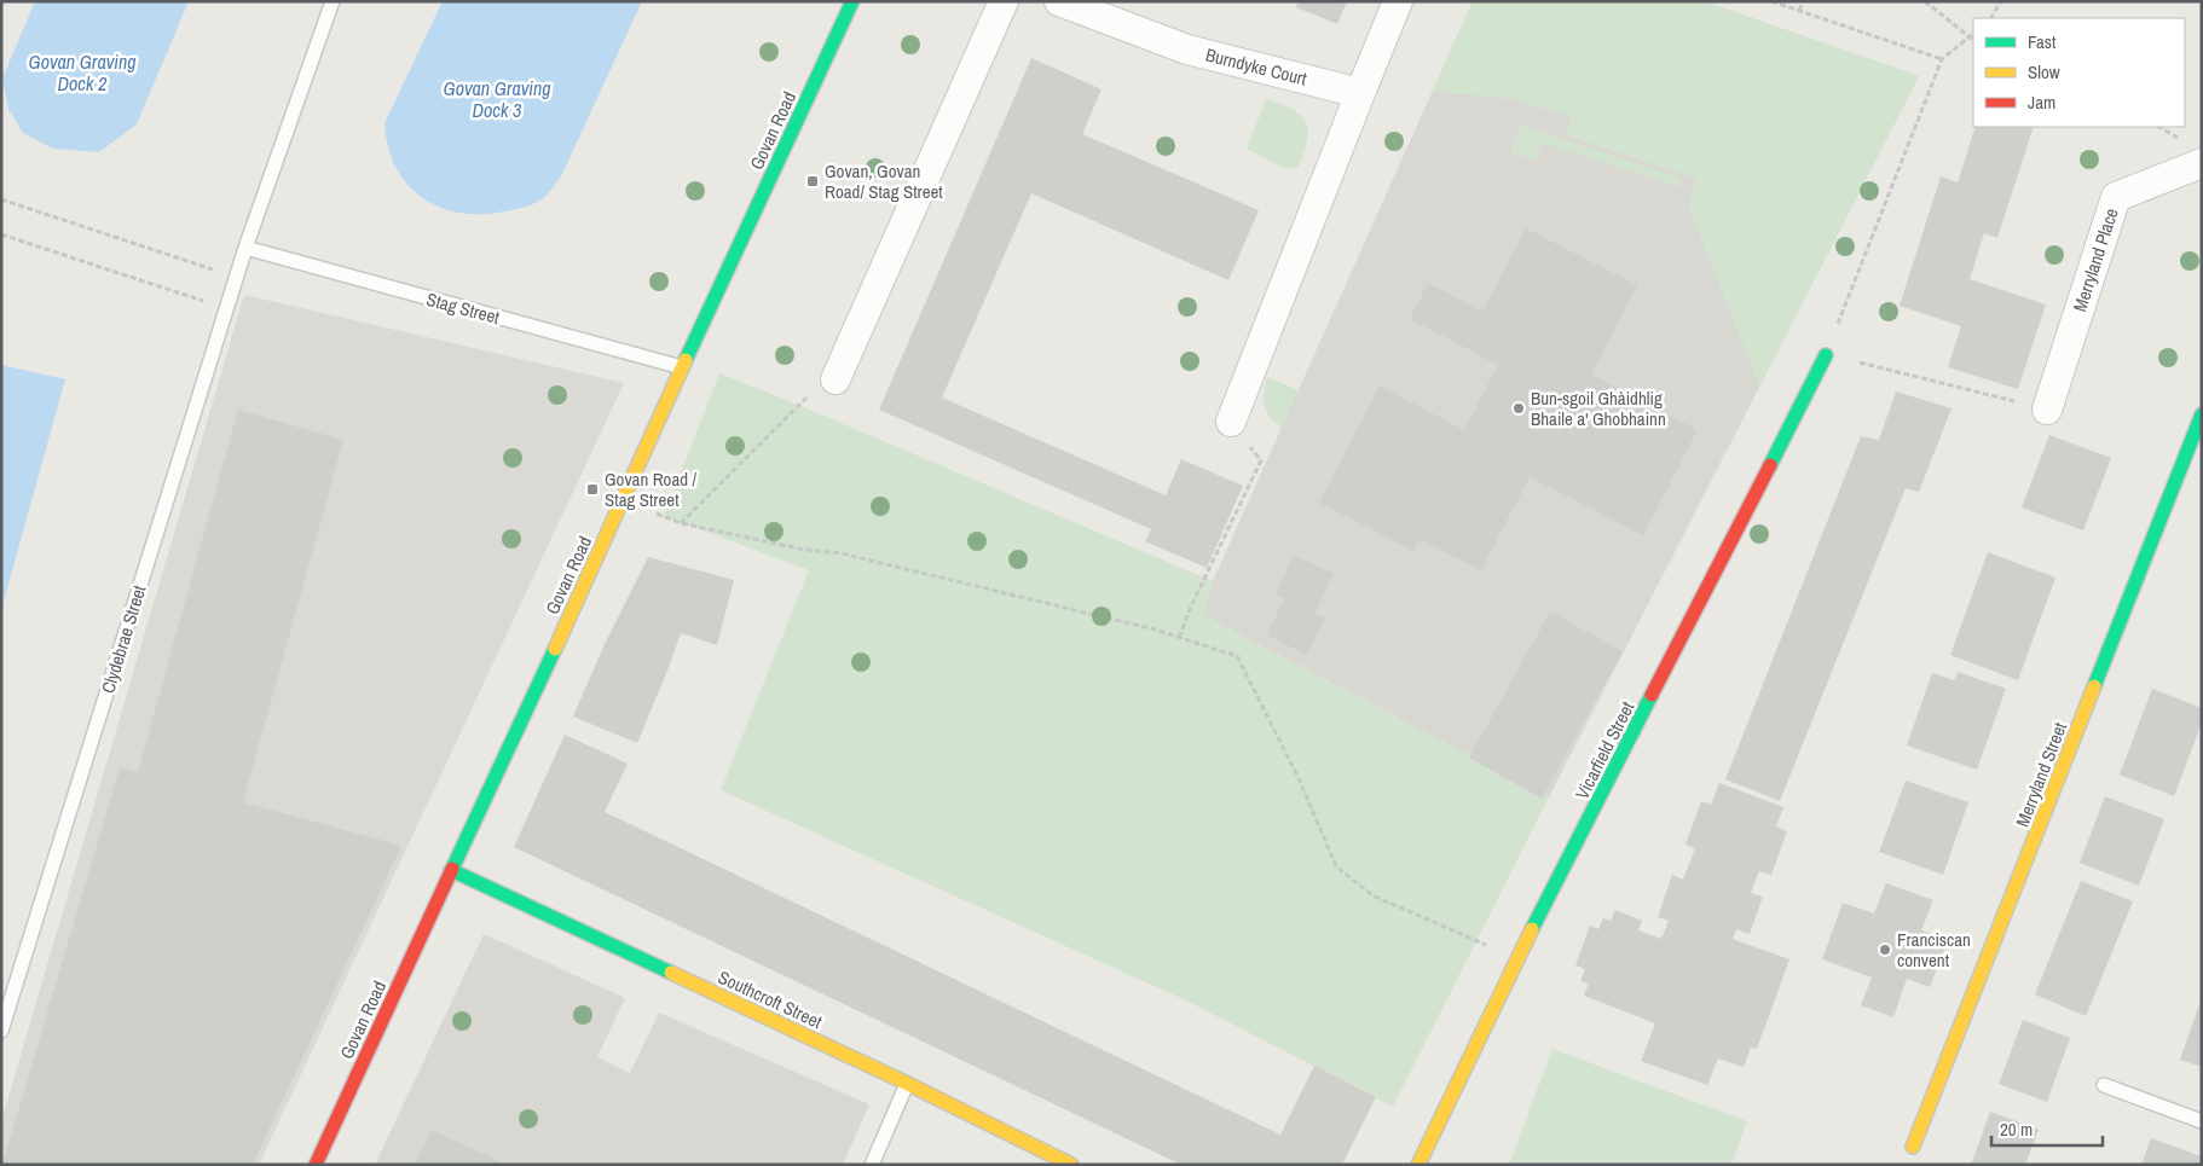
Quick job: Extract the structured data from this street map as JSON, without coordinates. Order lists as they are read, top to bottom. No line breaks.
{"streets":{"street":["Burndyke Court","Govan Road","Merryland Place","Vicarfield Street","Merryland Street","Southcroft Street"],"lane":["Stag Street","Clydebrae Street"]},"crossings":[["Govan Road","Stag Street"],["Govan Road","Southcroft Street"],["Stag Street","Clydebrae Street"]],"water":["Govan Graving Dock 2","Govan Graving Dock 3"],"places":{"transit":["Govan, Govan Road/ Stag Street","Govan Road / Stag Street"],"other":["Bun-sgoil Ghàidhlig Bhaile a' Ghobhainn","Franciscan convent"]},"legend":["Fast","Slow","Jam"],"scale_bar":"20 m"}
